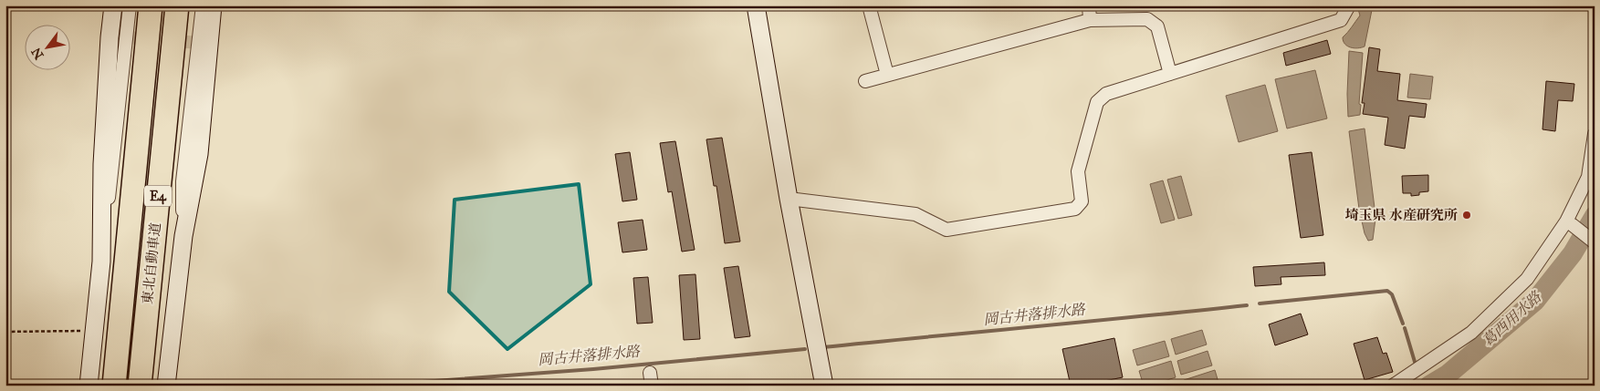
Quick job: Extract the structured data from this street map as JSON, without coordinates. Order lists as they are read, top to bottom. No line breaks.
{"streets":{"highway":["E4","東北自動車道"]},"water":["岡古井落排水路","葛西用水路"],"places":["埼玉県 水産研究所"],"north":"bottom left"}
